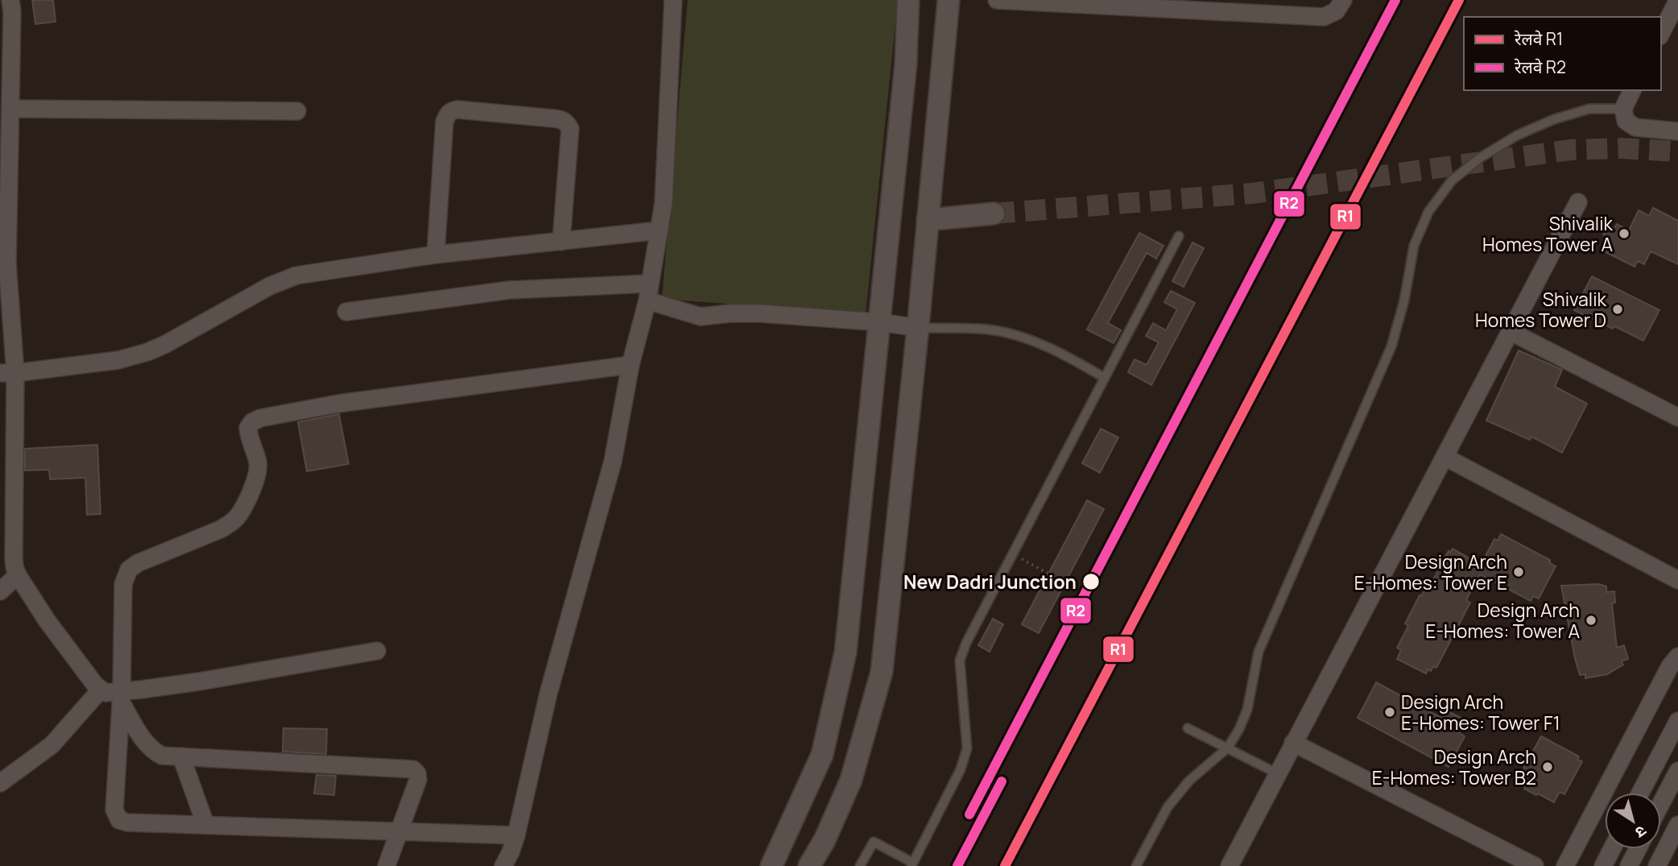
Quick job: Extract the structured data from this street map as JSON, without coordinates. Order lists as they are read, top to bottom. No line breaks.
{"places":["Shivalik Homes Tower A","Shivalik Homes Tower D","Design Arch E-Homes: Tower E","New Dadri Junction","Design Arch E-Homes: Tower A","Design Arch E-Homes: Tower F1","Design Arch E-Homes: Tower B2"],"lines":["rail line R1","rail line R2"],"legend":["रेलवे R1","रेलवे R2"],"north":"bottom right"}
